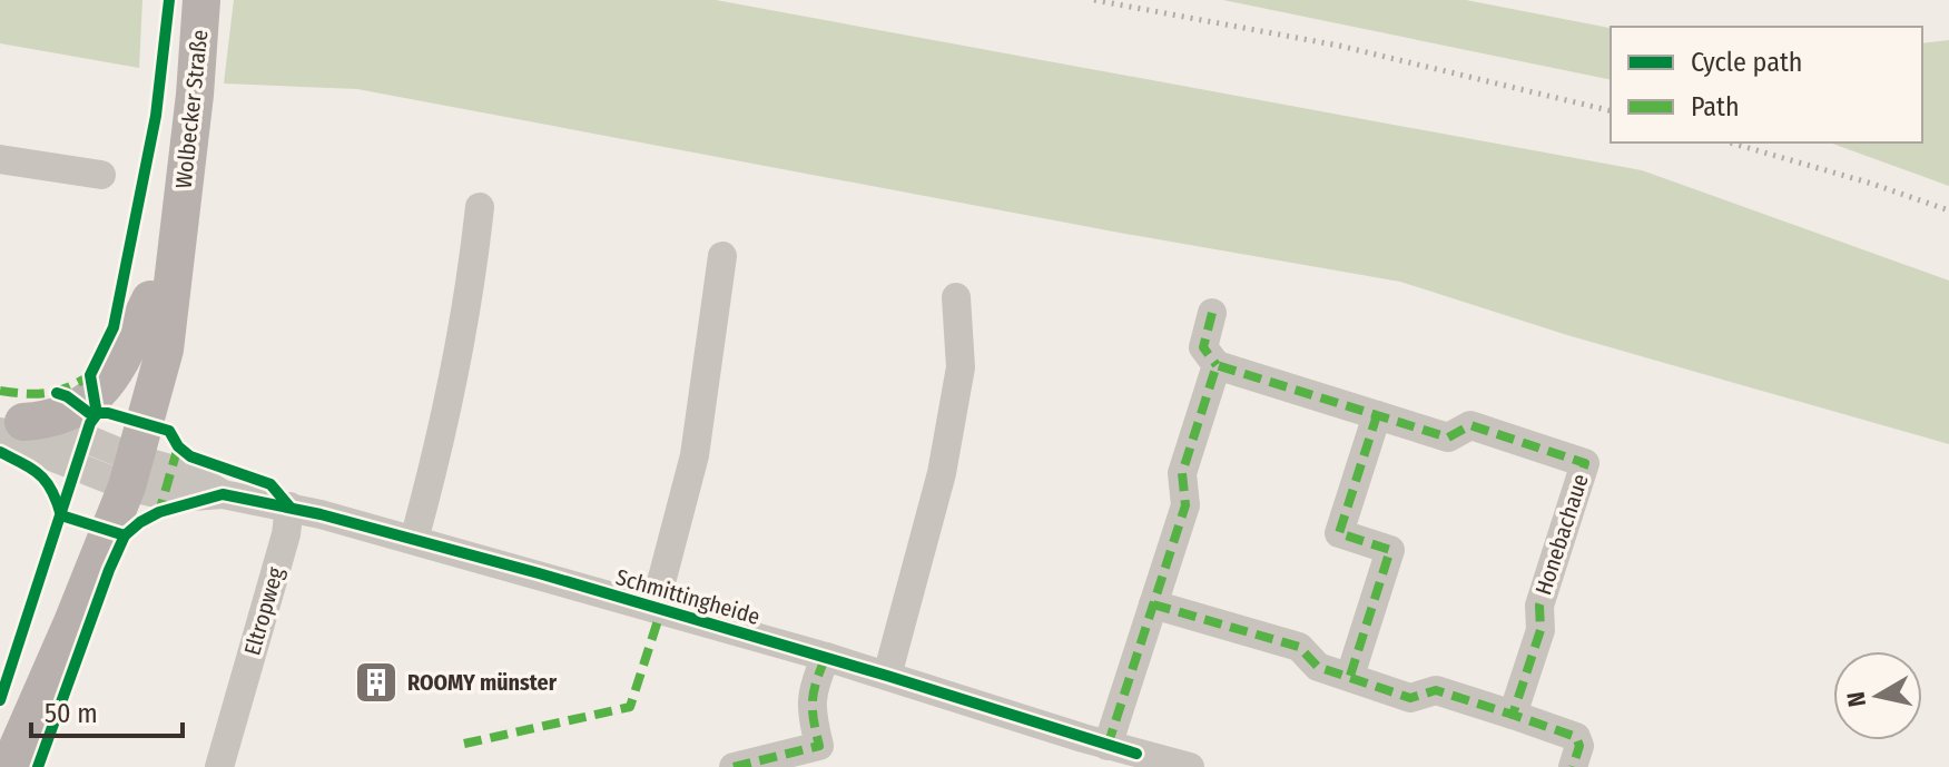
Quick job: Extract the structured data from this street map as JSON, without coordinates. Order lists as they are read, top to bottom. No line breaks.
{"streets":{"main road":["Wolbecker Straße"],"street":["Honebachaue","Schmittingheide","Eltropweg"]},"crossings":[["Wolbecker Straße","Schmittingheide"],["Schmittingheide","Eltropweg"]],"places":{"building":["ROOMY münster"]},"legend":["Cycle path","Path"],"scale_bar":"50 m","north":"left"}
